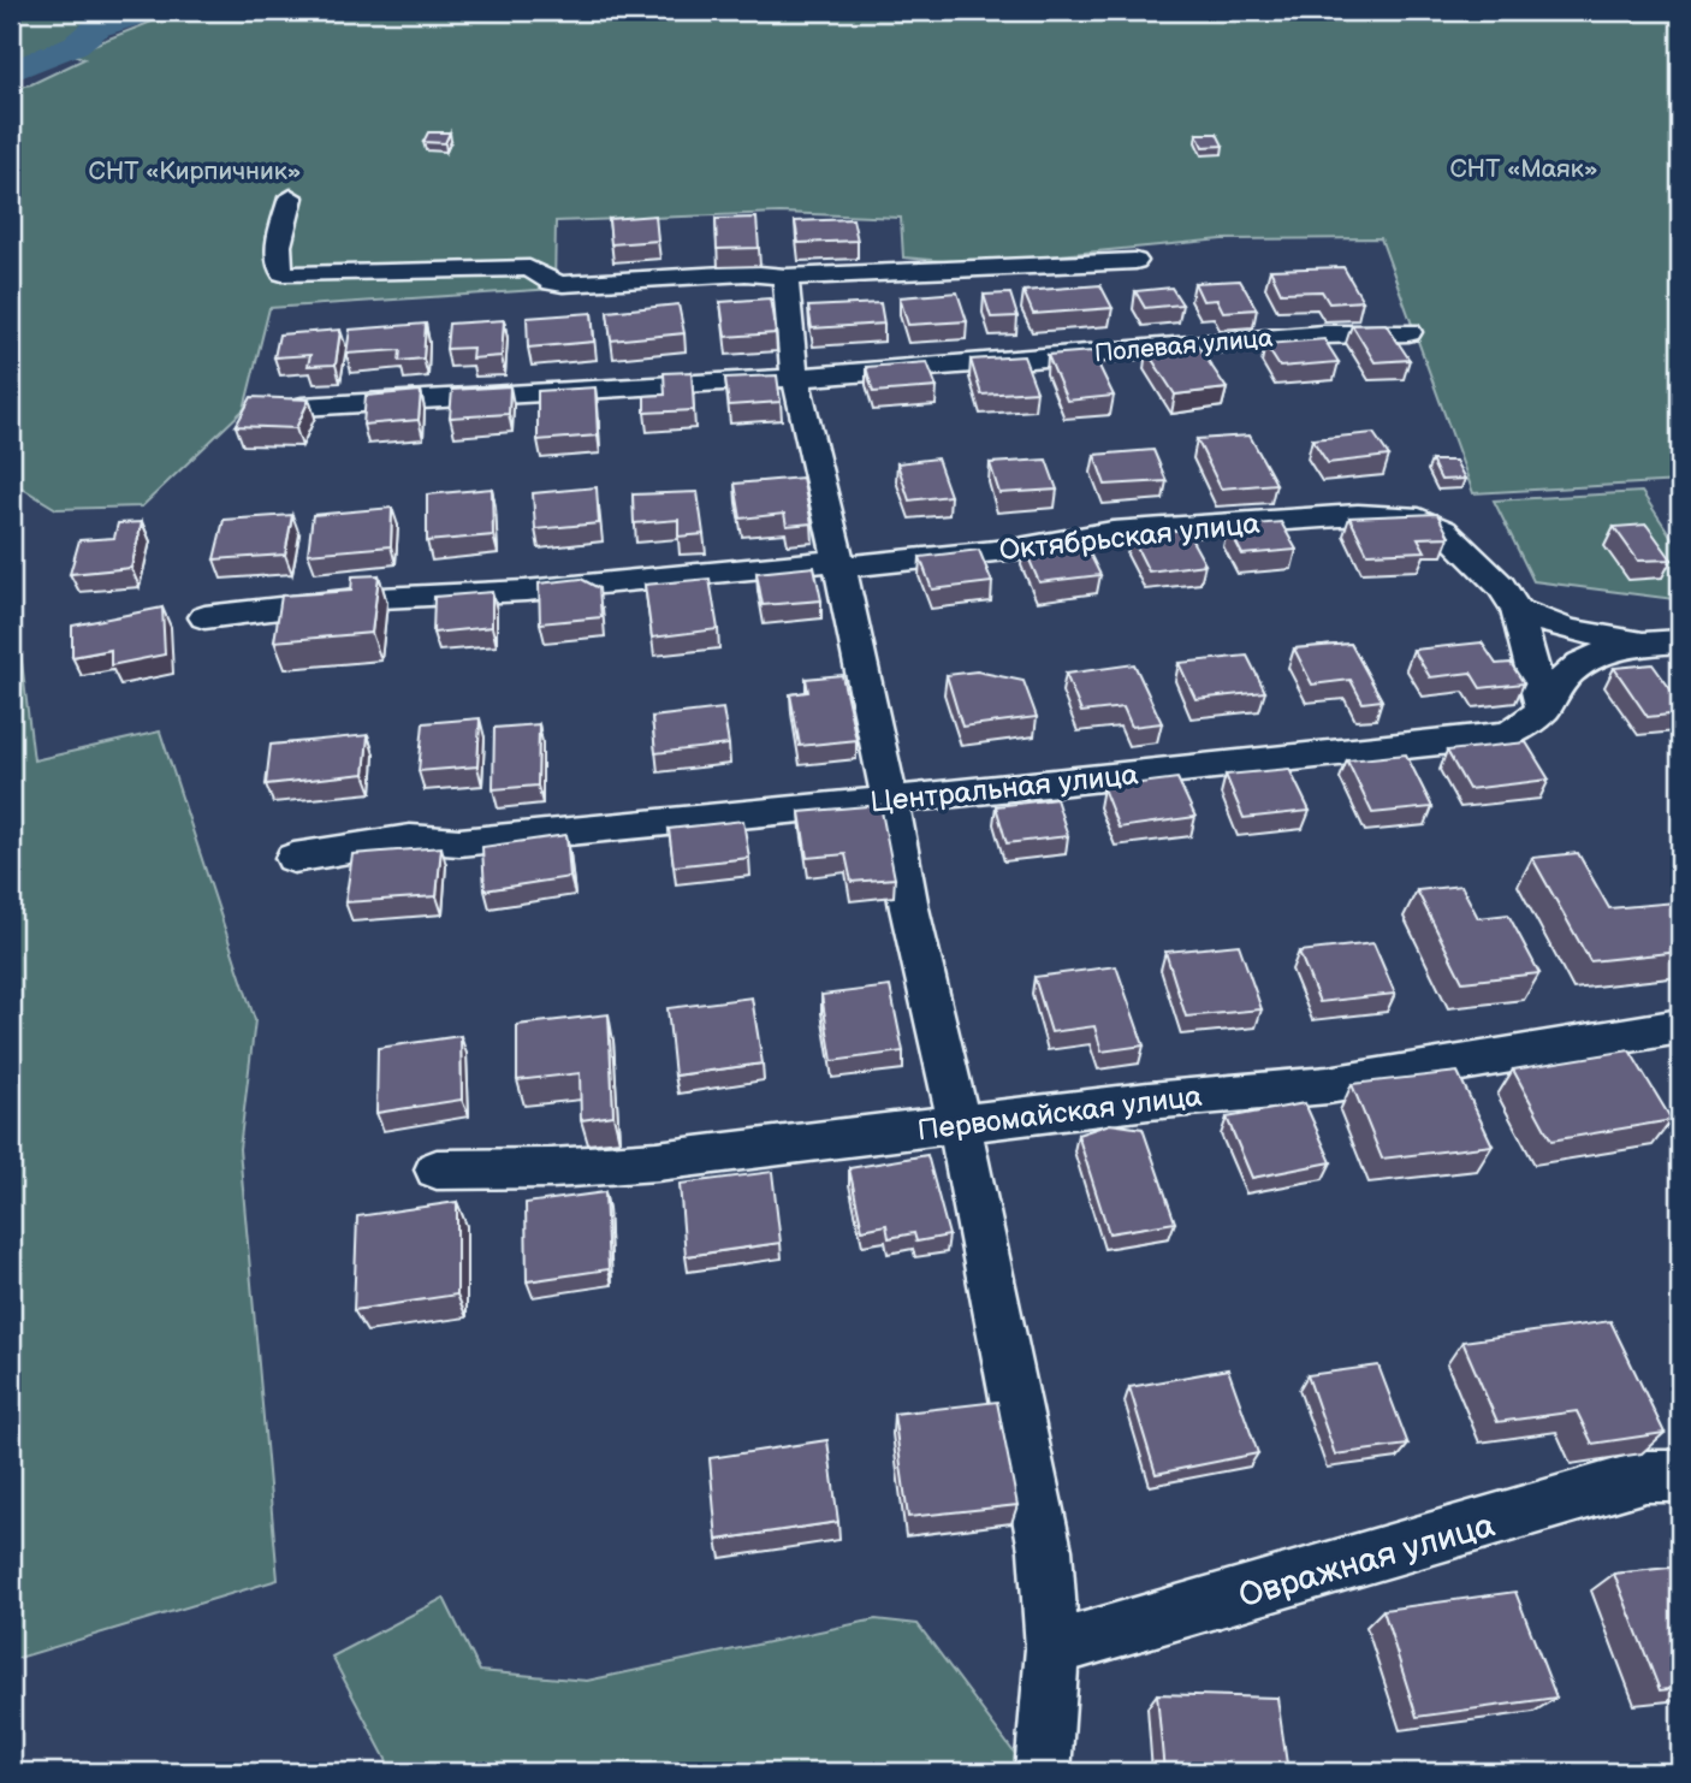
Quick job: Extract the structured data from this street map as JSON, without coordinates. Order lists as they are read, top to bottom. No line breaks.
{"streets":{"street":["Полевая улица","Октябрьская улица","Центральная улица","Первомайская улица","Овражная улица"]},"parks":["СНТ «Маяк»","СНТ «Кирпичник»"]}
